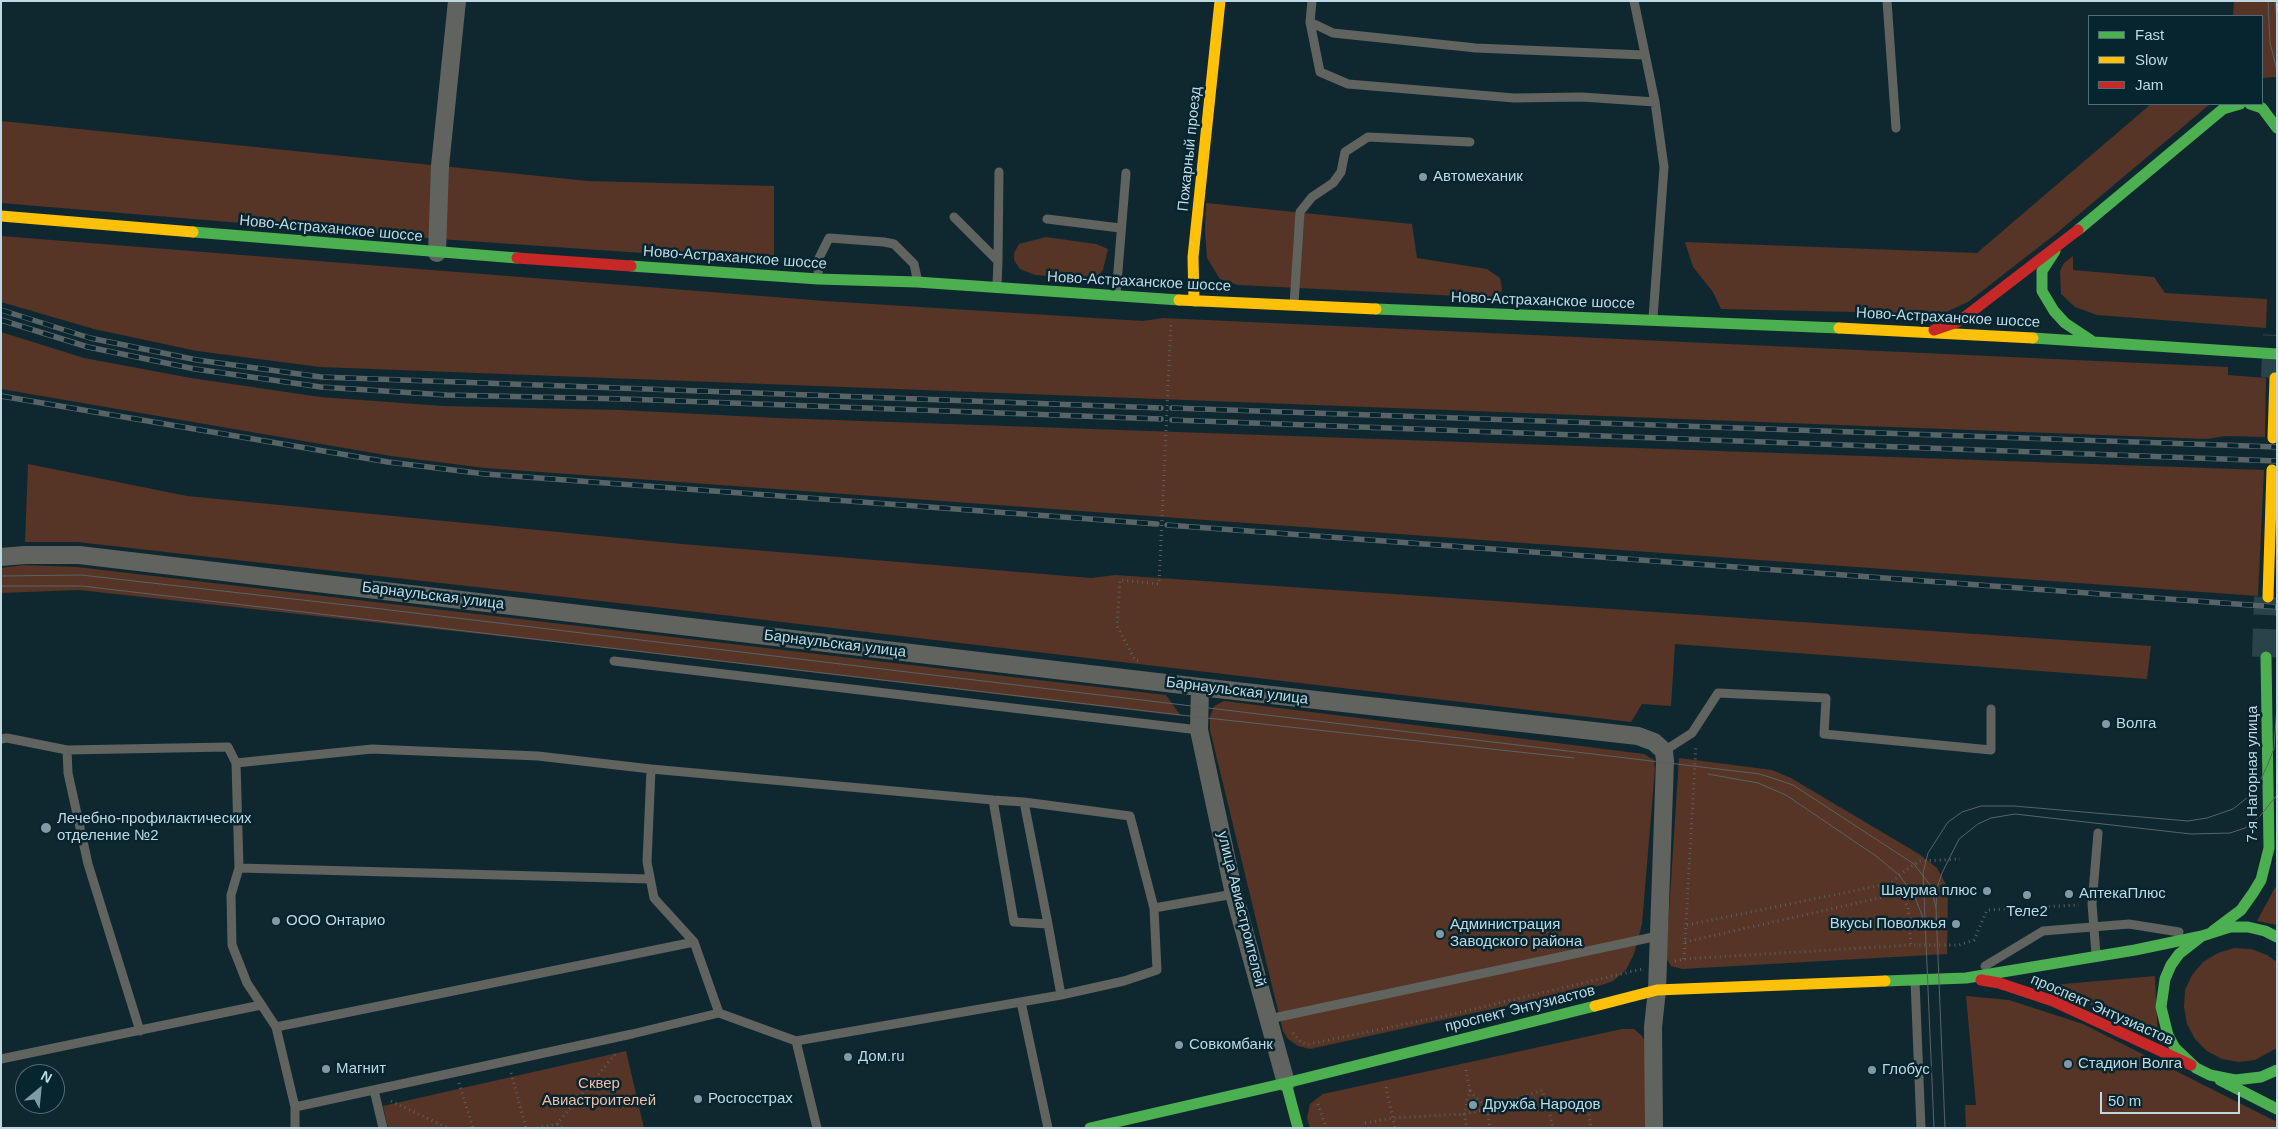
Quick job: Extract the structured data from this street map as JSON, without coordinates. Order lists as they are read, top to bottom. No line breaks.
{"streets":{"main road":["Пожарный проезд","Ново-Астраханское шоссе","7-я Нагорная улица","улица Авиастроителей","проспект Энтузиастов"],"street":["Барнаульская улица"]},"crossings":[["Пожарный проезд","Ново-Астраханское шоссе"],["Барнаульская улица","улица Авиастроителей"],["7-я Нагорная улица","проспект Энтузиастов"],["улица Авиастроителей","проспект Энтузиастов"]],"parks":["Сквер Авиастроителей"],"places":["Автомеханик","Волга","Лечебно-профилактических отделение №2","Шаурма плюс","АптекаПлюс","Теле2","ООО Онтарио","Вкусы Поволжья","Администрация Заводского района","Совкомбанк","Дом.ru","Стадион Волга","Магнит","Глобус","Росгосстрах","Дружба Народов"],"legend":["Fast","Slow","Jam"],"scale_bar":"50 m","north":"top right"}
